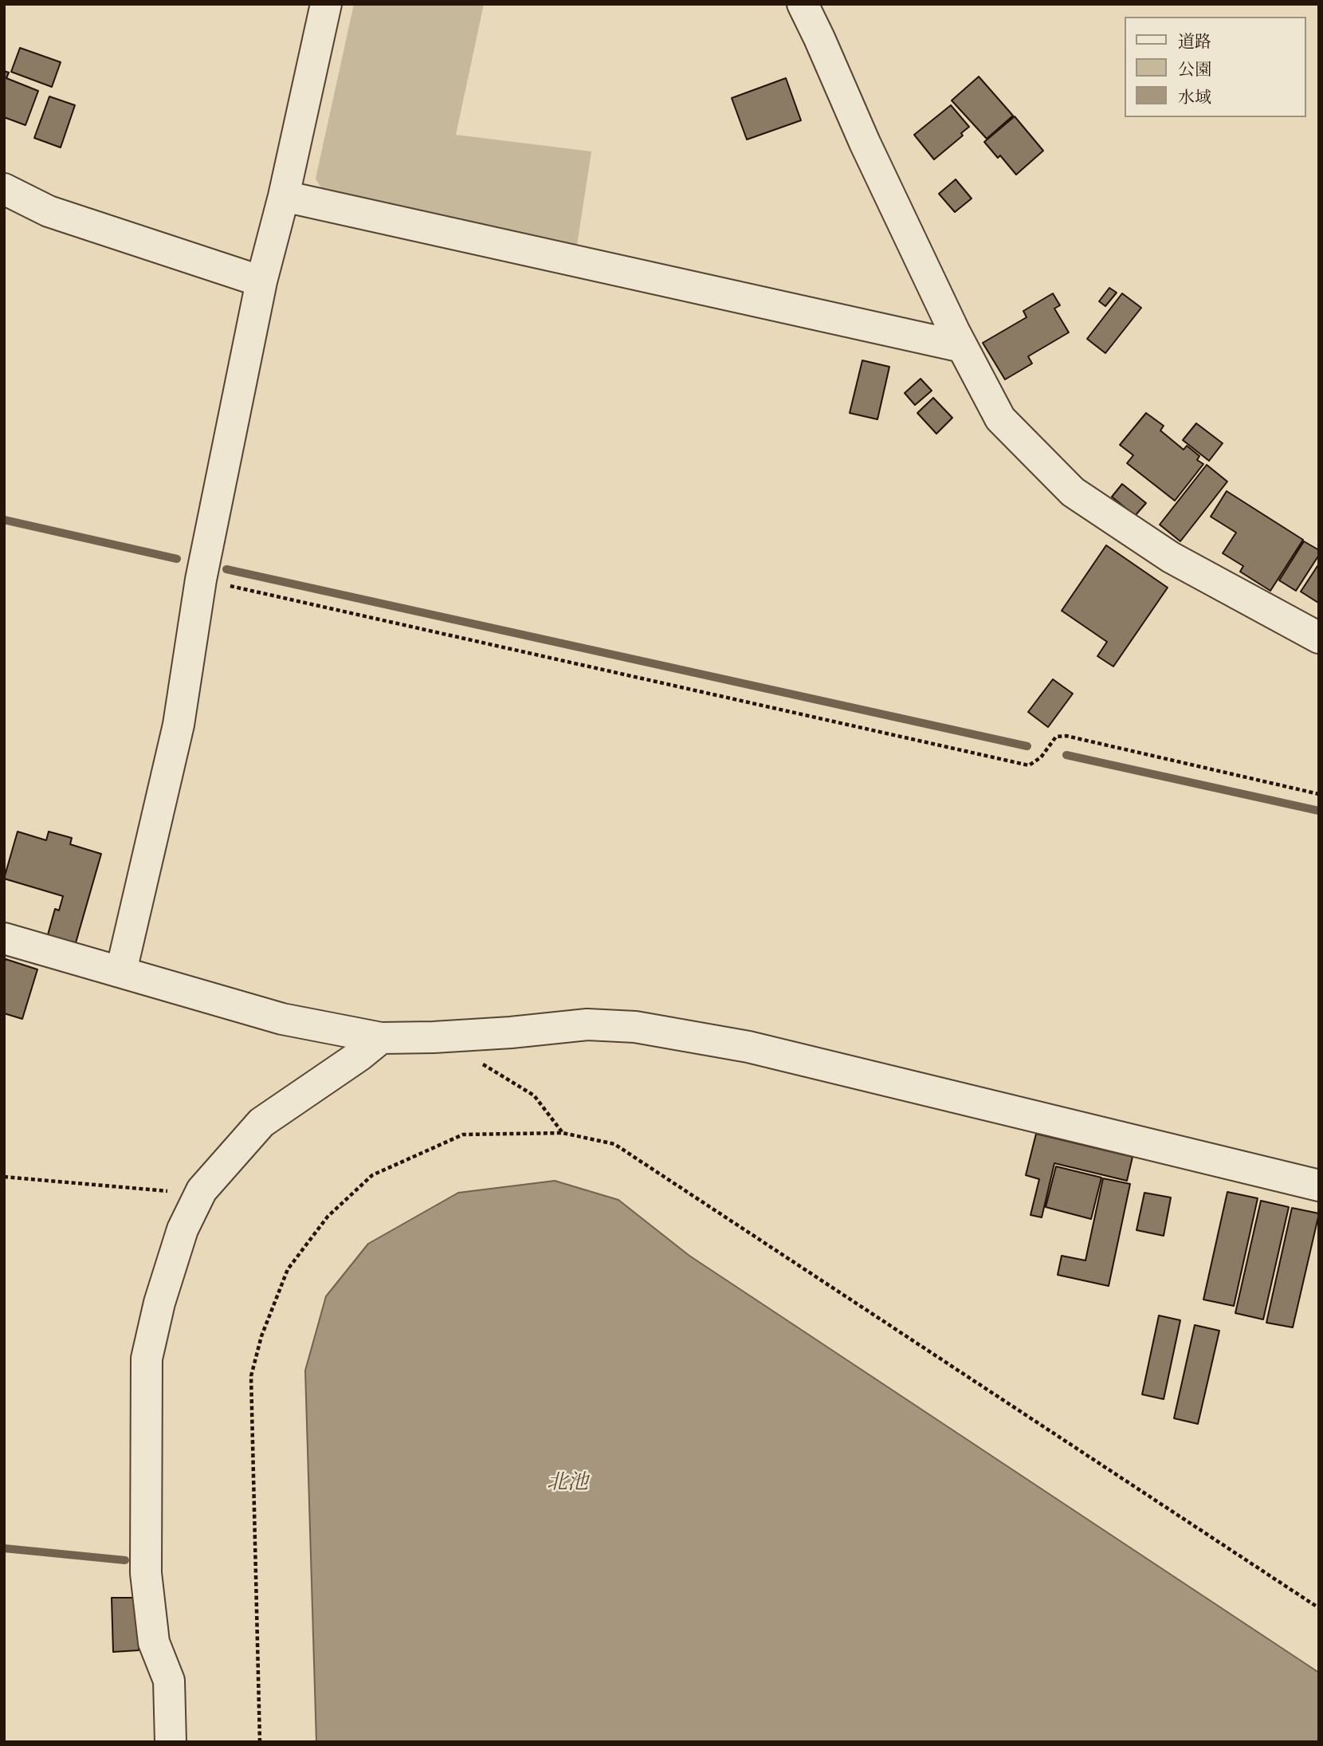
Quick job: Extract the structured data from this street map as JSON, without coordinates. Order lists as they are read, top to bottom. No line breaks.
{"water":["北池"],"legend":["道路","公園","水域"]}
